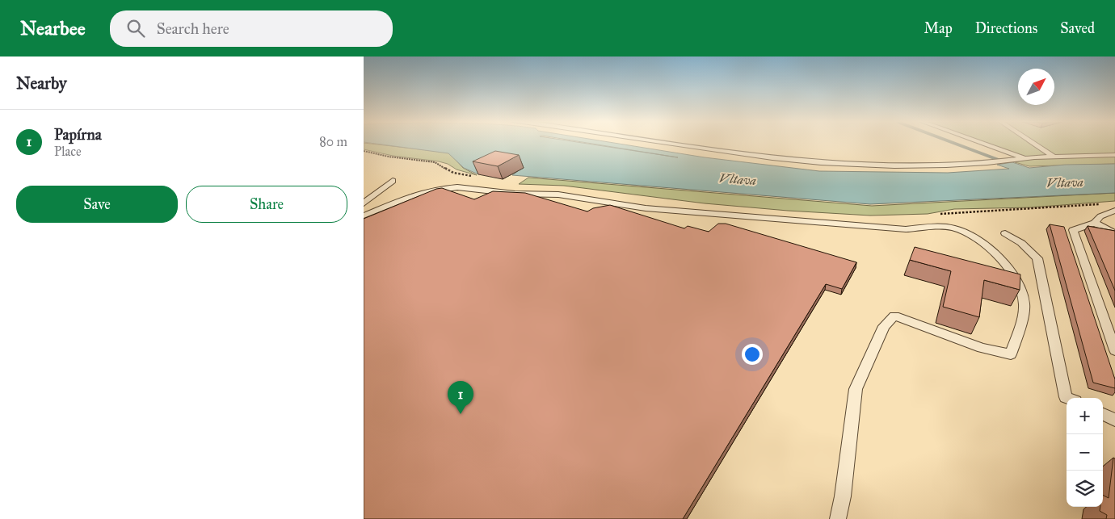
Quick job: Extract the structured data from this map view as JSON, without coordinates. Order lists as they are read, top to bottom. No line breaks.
{"water":["Vltava"],"north":"top right","page":{"header":"Nearbee","search":"Search here","nav":["Map","Directions","Saved"],"heading":"Nearby","list":[{"mark":"1","name":"Papírna","note":"Place","value":"80 m"}],"buttons":["Save","Share"],"pins":"1","map_buttons":["+","−"]}}
